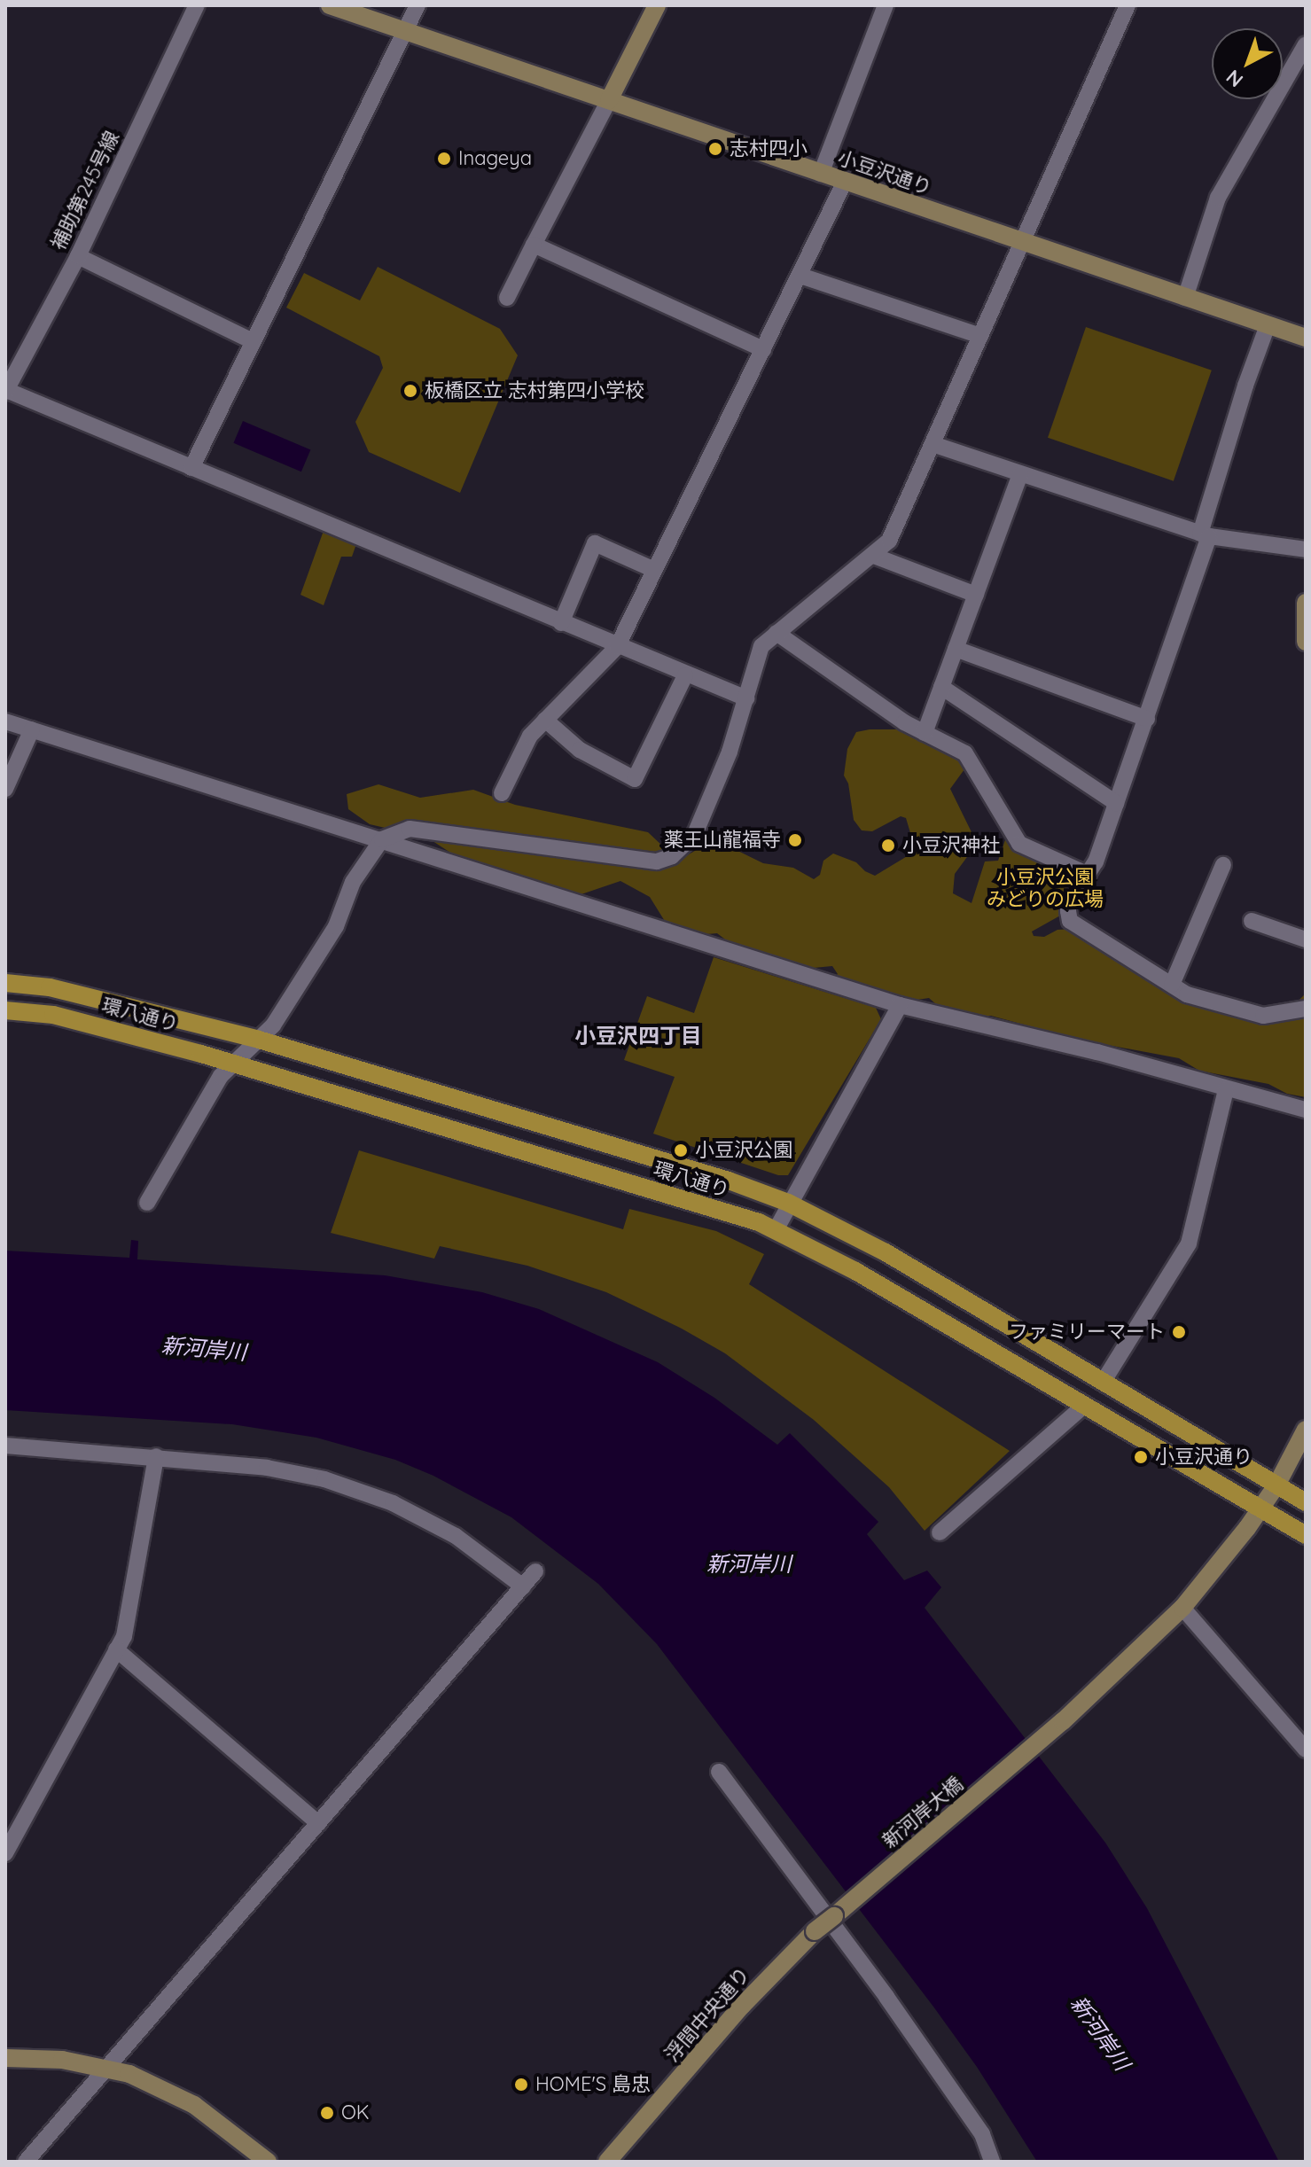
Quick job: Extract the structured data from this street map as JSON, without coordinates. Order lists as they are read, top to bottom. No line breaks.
{"streets":{"main road":["環八通り"],"street":["小豆沢通り","補助第245号線","新河岸大橋","浮間中央通り"]},"crossings":[["環八通り","新河岸大橋"],["新河岸大橋","浮間中央通り"]],"districts":["小豆沢四丁目"],"water":["新河岸川"],"parks":["小豆沢公園 みどりの広場"],"places":["志村四小","Inageya","板橋区立 志村第四小学校","薬王山龍福寺","小豆沢神社","小豆沢公園","ファミリーマート","小豆沢通り","HOME'S 島忠","OK"],"north":"bottom left"}
